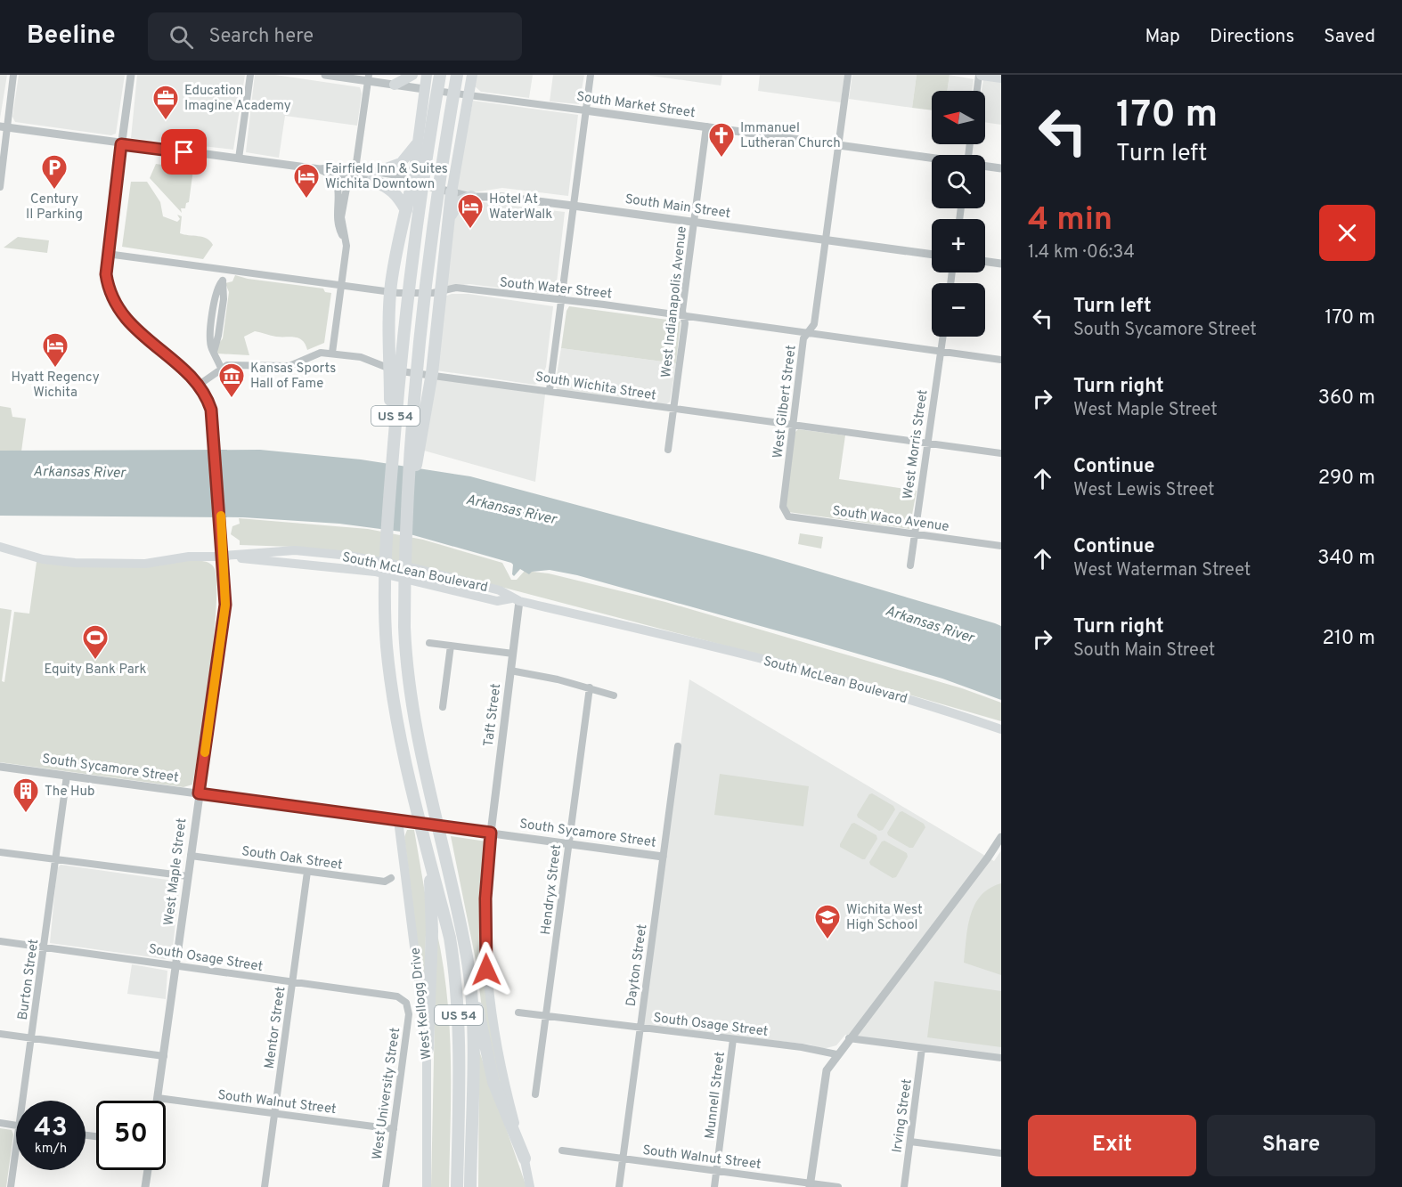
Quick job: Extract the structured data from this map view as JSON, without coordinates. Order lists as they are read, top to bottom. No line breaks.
{"streets":{"highway":["US 54"],"main road":["South McLean Boulevard","West Kellogg Drive"],"street":["South Market Street","South Main Street","South Water Street","West Indianapolis Avenue","South Wichita Street","West Gilbert Street","West Morris Street","South Waco Avenue","Taft Street","South Sycamore Street","South Oak Street","West Maple Street","Hendryx Street","South Osage Street","Dayton Street","Burton Street","Mentor Street","West University Street","Munnell Street","South Walnut Street","Irving Street"]},"crossings":[["South Market Street","West Indianapolis Avenue"],["South Market Street","West Gilbert Street"],["South Main Street","West Indianapolis Avenue"],["South Main Street","West Gilbert Street"],["South Water Street","West Indianapolis Avenue"],["South Water Street","West Gilbert Street"],["South Water Street","West Morris Street"],["West Indianapolis Avenue","South Wichita Street"],["South Wichita Street","West Gilbert Street"],["South Wichita Street","West Morris Street"],["West Gilbert Street","South Waco Avenue"],["West Morris Street","South Waco Avenue"],["South McLean Boulevard","Taft Street"],["South McLean Boulevard","West Maple Street"],["Taft Street","South Sycamore Street"],["South Sycamore Street","West Maple Street"],["South Sycamore Street","Hendryx Street"],["South Sycamore Street","Dayton Street"],["South Sycamore Street","Burton Street"],["South Sycamore Street","West Kellogg Drive"],["South Oak Street","West Maple Street"],["South Oak Street","Mentor Street"],["West Maple Street","South Osage Street"],["West Maple Street","South Walnut Street"],["Hendryx Street","South Osage Street"],["South Osage Street","Dayton Street"],["South Osage Street","Burton Street"],["South Osage Street","Mentor Street"],["South Osage Street","West University Street"],["South Osage Street","Munnell Street"],["Dayton Street","South Walnut Street"],["Mentor Street","South Walnut Street"],["West University Street","South Walnut Street"],["Munnell Street","South Walnut Street"]],"water":["Arkansas River"],"places":{"office":["Education Imagine Academy"],"church":["Immanuel Lutheran Church"],"parking":["Century II Parking"],"hotel":["Fairfield Inn & Suites Wichita Downtown","Hotel At WaterWalk","Hyatt Regency Wichita"],"museum":["Kansas Sports Hall of Fame"],"sports":["Equity Bank Park"],"building":["The Hub"],"school or university":["Wichita West High School"]},"north":"left","page":{"header":"Beeline","search":"Search here","nav":["Map","Directions","Saved"],"turn":["170 m","Turn left"],"map_buttons":["+","−"],"heading":["4 min","1.4 km · 06:34"],"list":[{"name":"Turn left","note":"South Sycamore Street","value":"170 m"},{"name":"Turn right","note":"West Maple Street","value":"360 m"},{"name":"Continue","note":"West Lewis Street","value":"290 m"},{"name":"Continue","note":"West Waterman Street","value":"340 m"},{"name":"Turn right","note":"South Main Street","value":"210 m"}],"speed":"43 km/h","limit":"50","buttons":["Exit","Share"]}}
